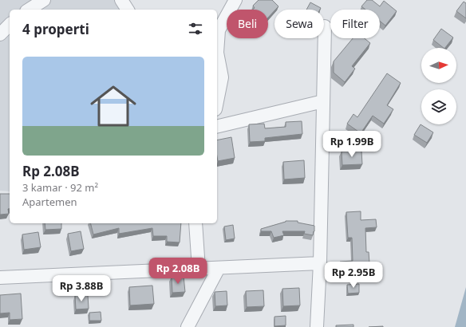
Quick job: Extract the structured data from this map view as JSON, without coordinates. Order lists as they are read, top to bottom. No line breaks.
{"north":"right","page":{"chip":["Beli","Sewa","Filter"],"heading":"4 properti","list":[{"name":"Rp 2.08B","note":"3 kamar · 92 m² · Apartemen"}],"price":["Rp 1.99B","Rp 2.08B","Rp 2.95B","Rp 3.88B"]}}
